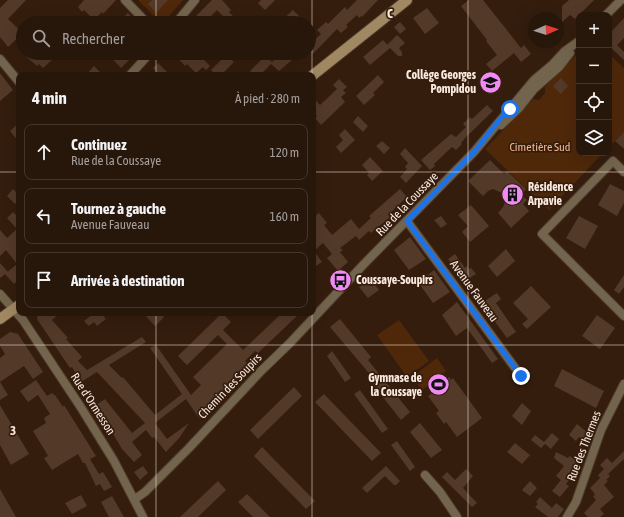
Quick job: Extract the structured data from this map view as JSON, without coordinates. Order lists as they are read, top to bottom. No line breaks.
{"streets":{"street":["Rue de la Coussaye","Avenue Fauveau","Chemin des Soupirs","Rue d'Ormesson","Rue des Thermes"]},"crossings":[["Rue de la Coussaye","Avenue Fauveau"],["Rue de la Coussaye","Chemin des Soupirs"],["Chemin des Soupirs","Rue d'Ormesson"]],"parks":["Cimetière Sud"],"places":{"school or university":["Collège Georges Pompidou"],"building":["Résidence Arpavie"],"bus stop":["Coussaye-Soupirs"],"sports":["Gymnase de la Coussaye"]},"north":"right","page":{"map_buttons":["+","−"],"search":"Rechercher","heading":["4 min","À pied · 280 m"],"list":[["Continuez","Rue de la Coussaye","120 m"],["Tournez à gauche","Avenue Fauveau","160 m"],"Arrivée à destination"]},"grid":{"columns":["C"],"rows":["3"]}}
